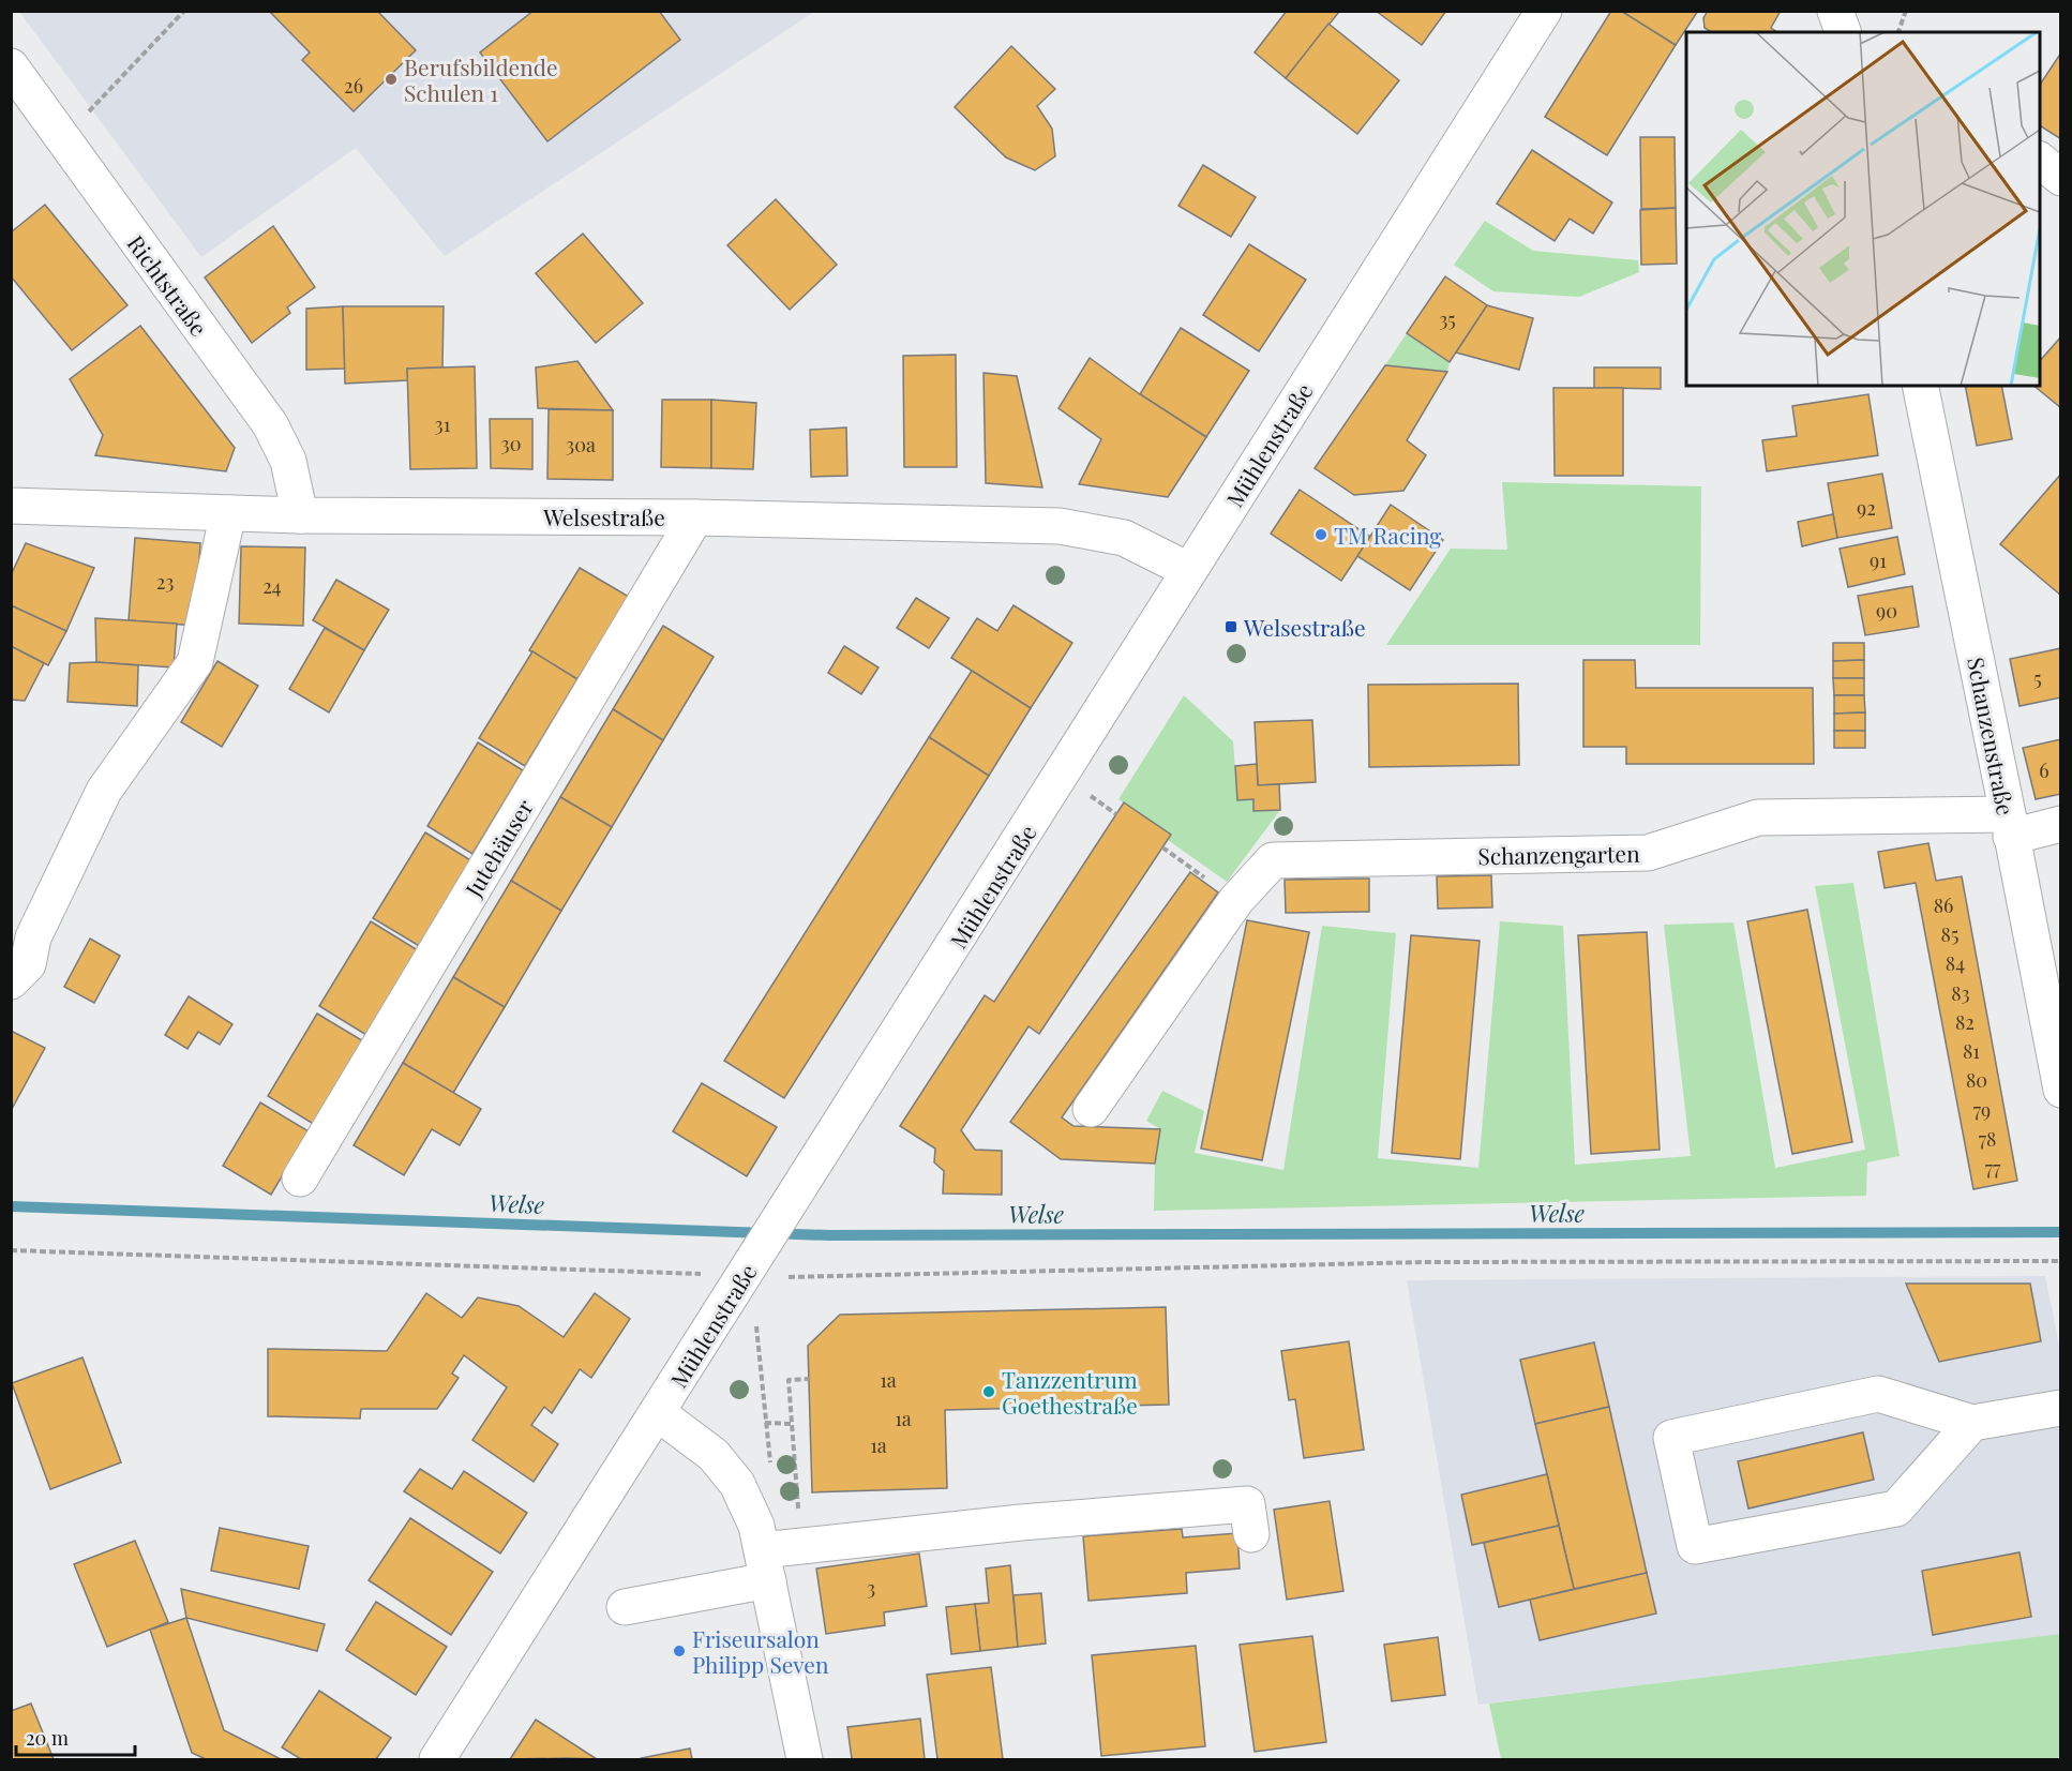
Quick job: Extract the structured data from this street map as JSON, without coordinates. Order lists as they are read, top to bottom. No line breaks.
{"streets":{"street":["Richtstraße","Mühlenstraße","Welsestraße","Schanzenstraße","Jutehäuser","Schanzengarten"]},"crossings":[["Richtstraße","Welsestraße"],["Mühlenstraße","Welsestraße"],["Welsestraße","Jutehäuser"],["Schanzenstraße","Schanzengarten"]],"water":["Welse"],"places":{"other":["Berufsbildende Schulen 1","TM Racing","Tanzzentrum Goethestraße","Friseursalon Philipp Seven"],"transit":["Welsestraße"]},"house_numbers":["26","35","31","30","30a","92","91","23","24","90","5","6","86","85","84","83","82","81","80","79","78","77","1a","1a","1a","3"],"scale_bar":"20 m"}
